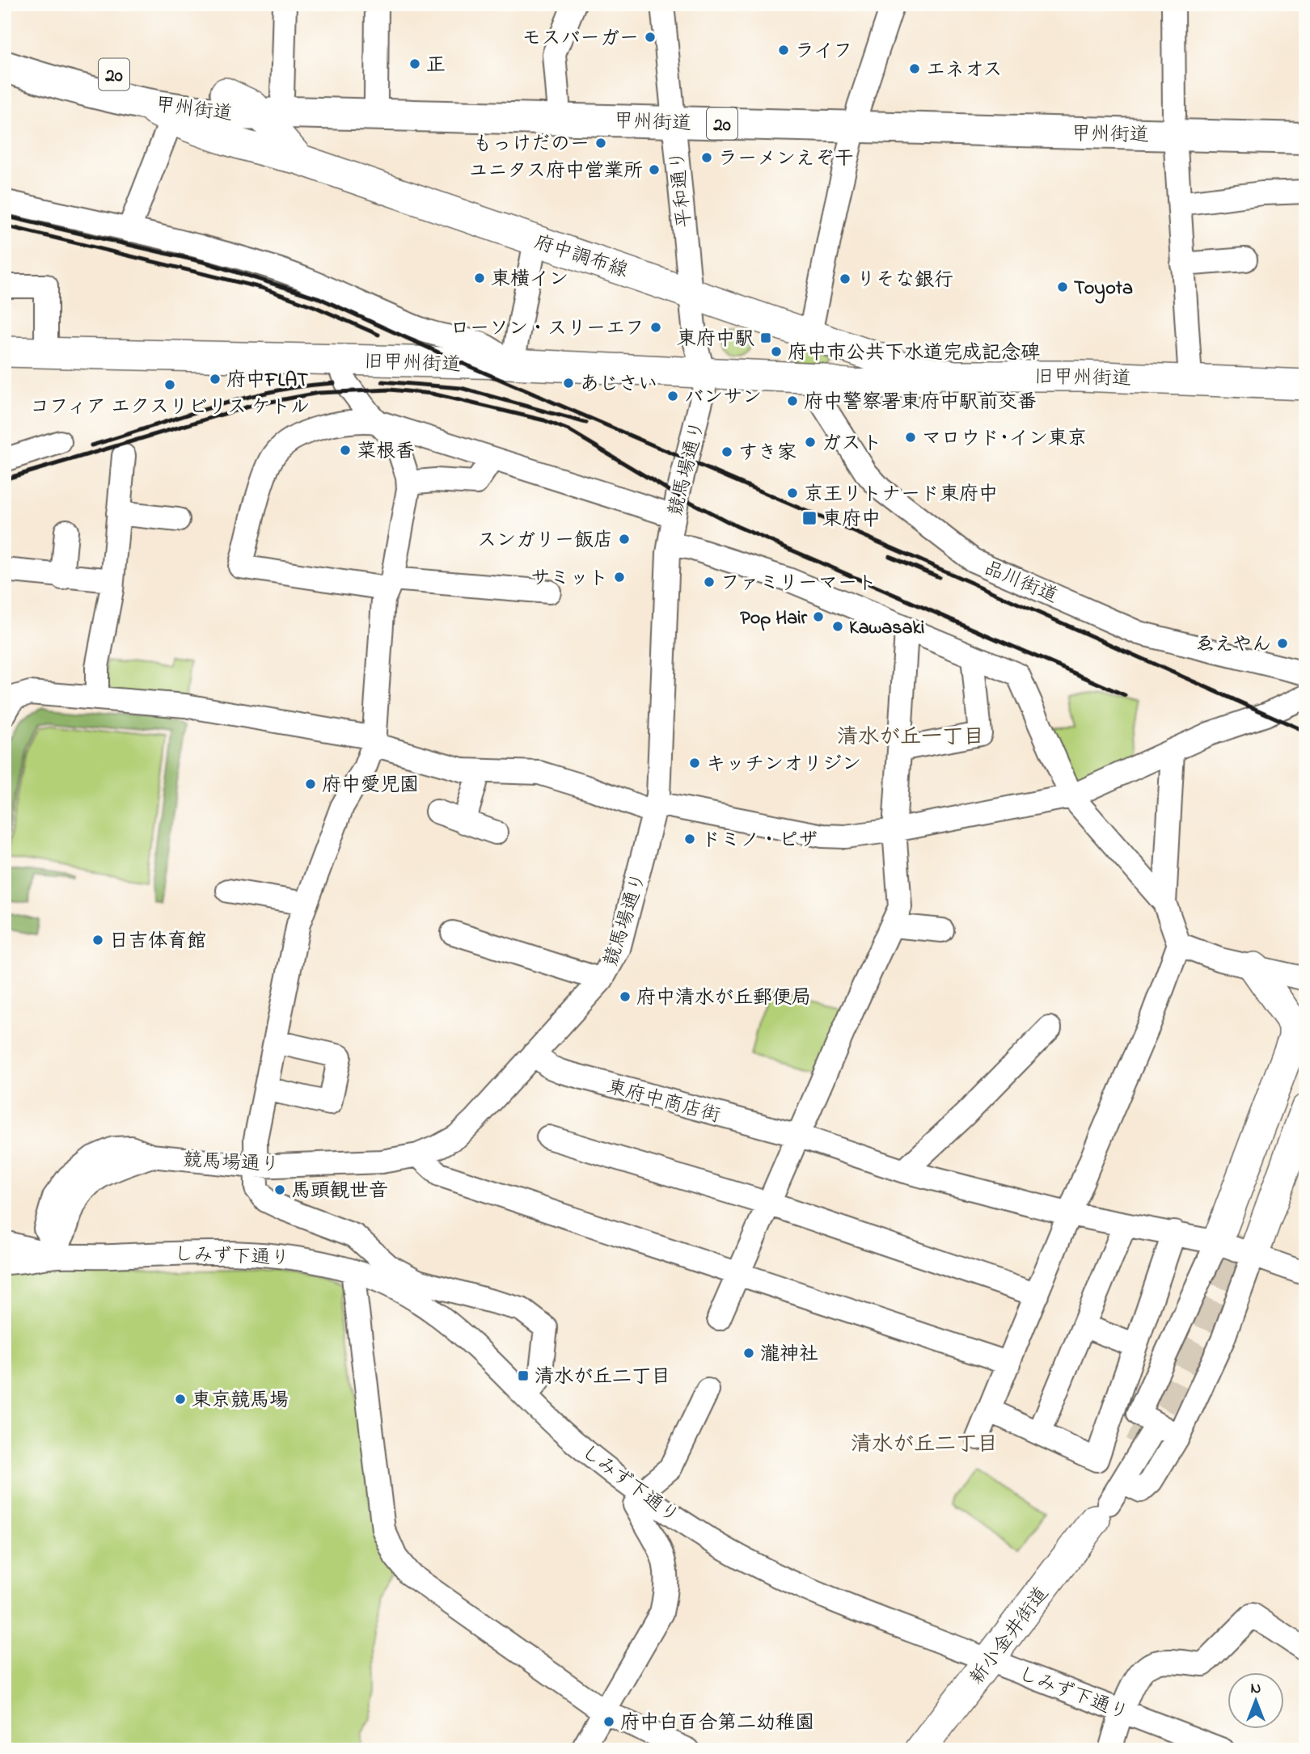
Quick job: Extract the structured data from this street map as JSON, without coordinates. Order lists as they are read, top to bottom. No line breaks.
{"streets":{"highway":["20","甲州街道"],"main road":["府中調布線","旧甲州街道","新小金井街道"],"street":["平和通り","競馬場通り","品川街道","東府中商店街","しみず下通り"]},"crossings":[["甲州街道","平和通り"],["甲州街道","府中調布線"],["平和通り","府中調布線"],["平和通り","旧甲州街道"],["平和通り","競馬場通り"],["府中調布線","旧甲州街道"],["旧甲州街道","競馬場通り"],["旧甲州街道","品川街道"],["競馬場通り","東府中商店街"],["競馬場通り","しみず下通り"],["しみず下通り","新小金井街道"]],"districts":["清水が丘一丁目","清水が丘二丁目"],"places":{"other":["モスバーガー","ライフ","正","エネオス","もっけだのー","ラーメンえぞ干","ユニタス府中営業所","東横イン","りそな銀行","Toyota","ローソン・スリーエフ","府中市公共下水道完成記念碑","府中FLAT","あじさい","コフィア エクスリビリス ケトル","バンサン","府中警察署東府中駅前交番","マロウド･イン東京","ガスト","菜根香","すき家","京王リトナード東府中","スンガリー飯店","サミット","ファミリーマート","Pop Hair","Kawasaki","ゑえやん","キッチンオリジン","府中愛児園","ドミノ・ピザ","日吉体育館","府中清水が丘郵便局","馬頭観世音","瀧神社","東京競馬場","府中白百合第二幼稚園"],"transit":["東府中駅","東府中","清水が丘二丁目"]},"north":"top"}
